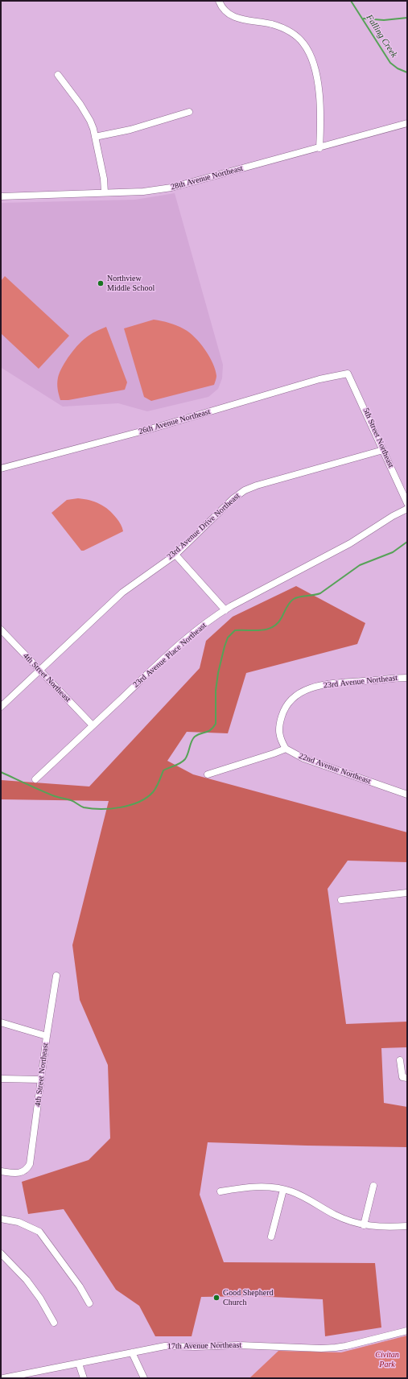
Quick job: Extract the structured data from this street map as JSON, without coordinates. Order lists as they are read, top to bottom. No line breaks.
{"streets":{"street":["28th Avenue Northeast","26th Avenue Northeast","5th Street Northeast","23rd Avenue Drive Northeast","23rd Avenue Place Northeast","4th Street Northeast","23rd Avenue Northeast","22nd Avenue Northeast","17th Avenue Northeast"]},"crossings":[["26th Avenue Northeast","5th Street Northeast"],["5th Street Northeast","23rd Avenue Drive Northeast"],["23rd Avenue Drive Northeast","4th Street Northeast"],["23rd Avenue Place Northeast","4th Street Northeast"],["23rd Avenue Northeast","22nd Avenue Northeast"]],"water":["Falling Creek"],"parks":["Civitan Park"],"places":["Northview Middle School","Good Shepherd Church"]}
